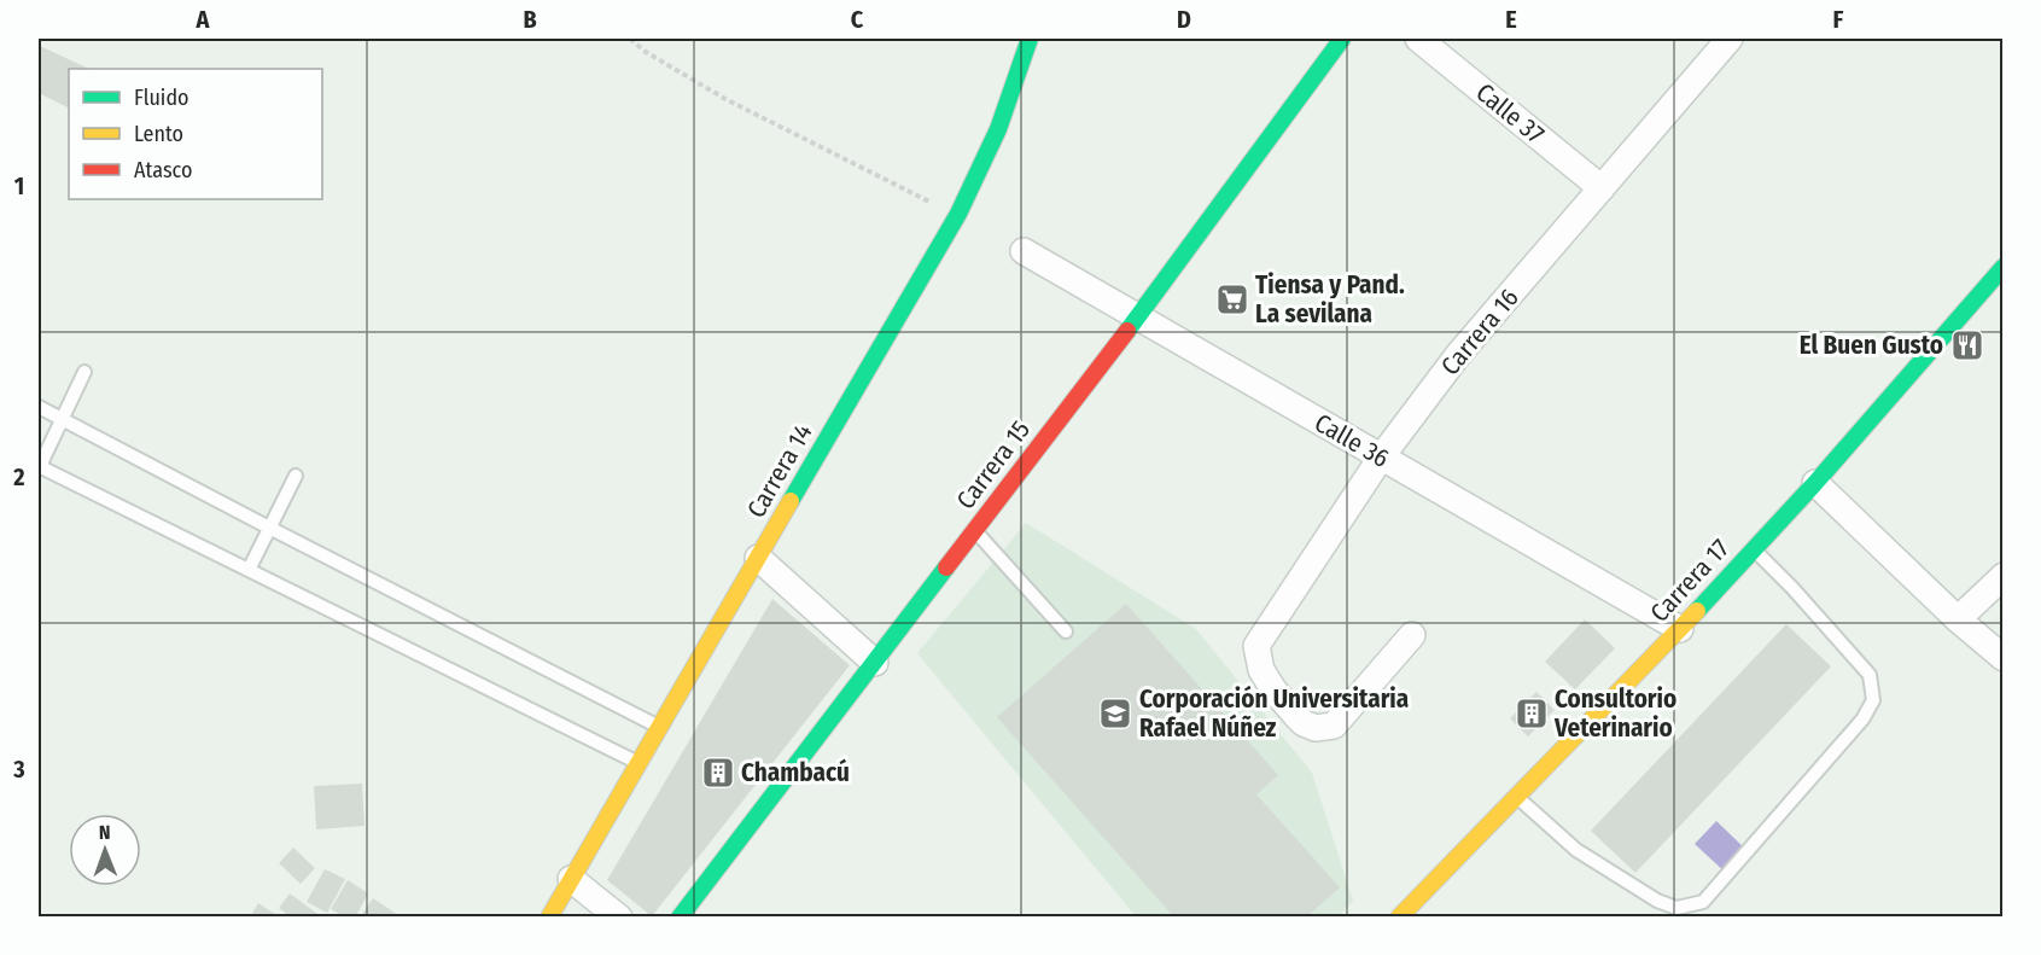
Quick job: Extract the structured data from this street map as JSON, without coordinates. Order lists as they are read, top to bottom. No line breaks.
{"streets":{"main road":["Carrera 15","Carrera 14","Carrera 17"],"street":["Calle 37","Carrera 16","Calle 36"]},"crossings":[["Calle 37","Carrera 16"],["Carrera 16","Calle 36"],["Calle 36","Carrera 15"],["Calle 36","Carrera 17"]],"places":{"supermarket":["Tiensa y Pand. La sevilana"],"restaurant":["El Buen Gusto"],"school or university":["Corporación Universitaria Rafael Núñez"],"building":["Consultorio Veterinario","Chambacú"]},"legend":["Fluido","Lento","Atasco"],"north":"top","grid":{"columns":["A","B","C","D","E","F"],"rows":["1","2","3"]}}
